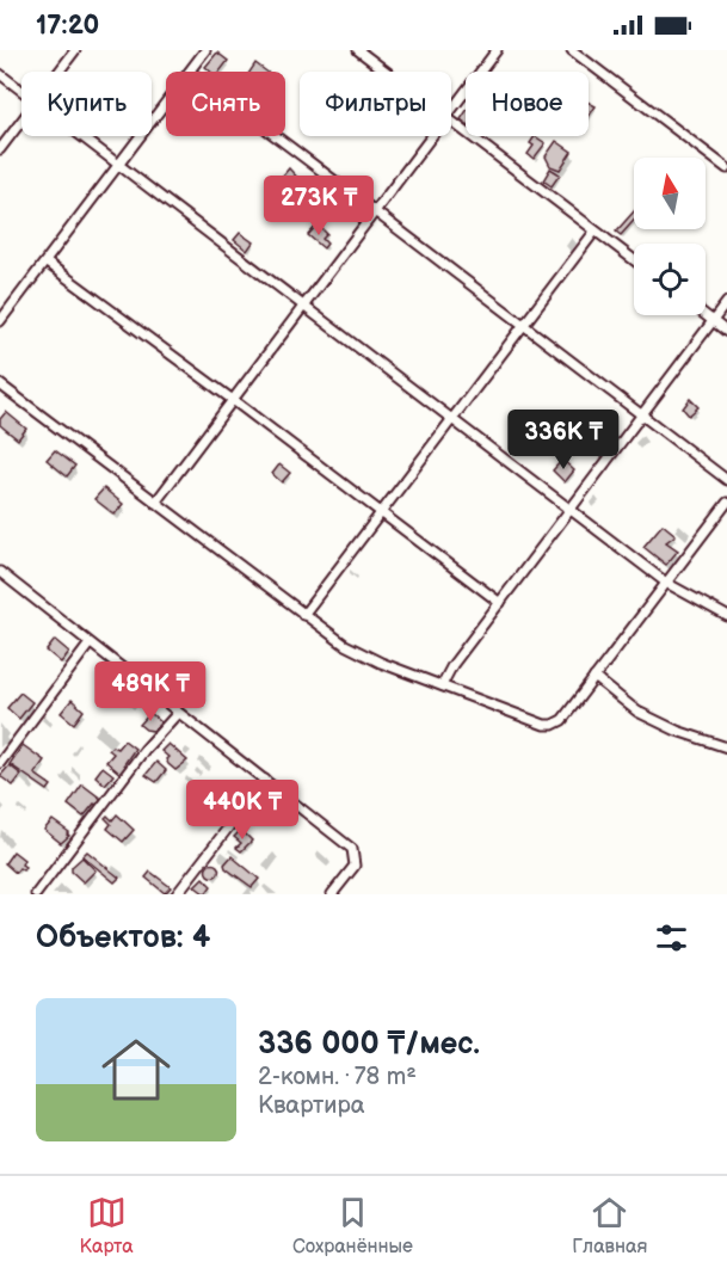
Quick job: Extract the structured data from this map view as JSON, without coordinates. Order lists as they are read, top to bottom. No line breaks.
{"north":"top","page":{"status":"17:20","chip":["Купить","Снять","Фильтры","Новое"],"price":["273K ₸","336K ₸","489K ₸","440K ₸"],"heading":"Объектов: 4","list":[{"name":"336 000 ₸/мес.","note":"2-комн. · 78 m² · Квартира"}],"tabs":["Карта","Сохранённые","Главная"]}}
